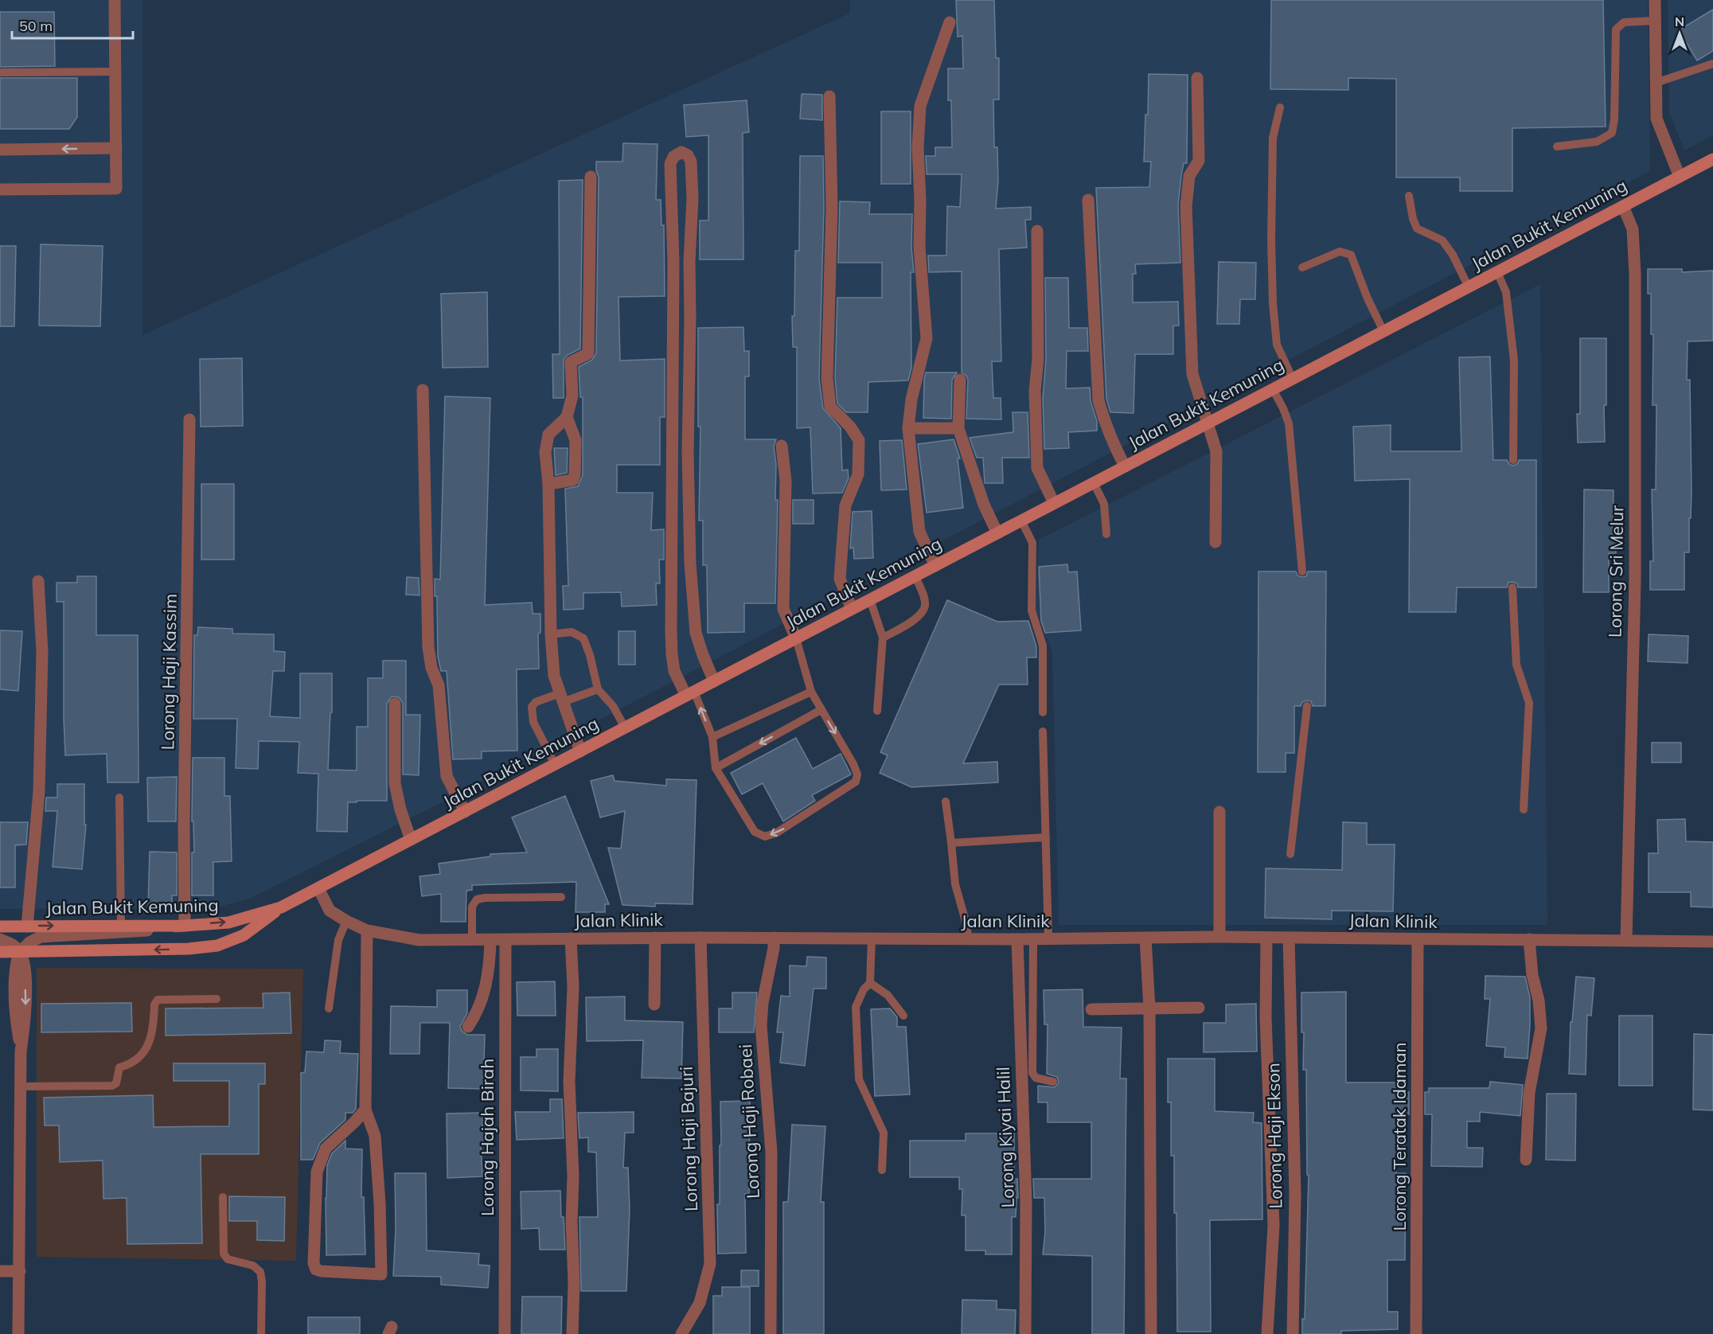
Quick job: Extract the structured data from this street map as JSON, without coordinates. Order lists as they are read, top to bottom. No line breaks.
{"streets":{"main road":["Jalan Bukit Kemuning"],"street":["Lorong Sri Melur","Lorong Haji Kassim","Jalan Klinik","Lorong Haji Robaei","Lorong Haji Ekson","Lorong Teratak Idaman","Lorong Hajah Birah","Lorong Kiyai Halil","Lorong Haji Bajuri"]},"crossings":[["Jalan Bukit Kemuning","Lorong Sri Melur"],["Jalan Bukit Kemuning","Lorong Haji Kassim"],["Jalan Bukit Kemuning","Jalan Klinik"],["Lorong Sri Melur","Jalan Klinik"],["Jalan Klinik","Lorong Haji Robaei"],["Jalan Klinik","Lorong Haji Ekson"],["Jalan Klinik","Lorong Teratak Idaman"],["Jalan Klinik","Lorong Hajah Birah"],["Jalan Klinik","Lorong Kiyai Halil"],["Jalan Klinik","Lorong Haji Bajuri"]],"scale_bar":"50 m","north":"top"}
